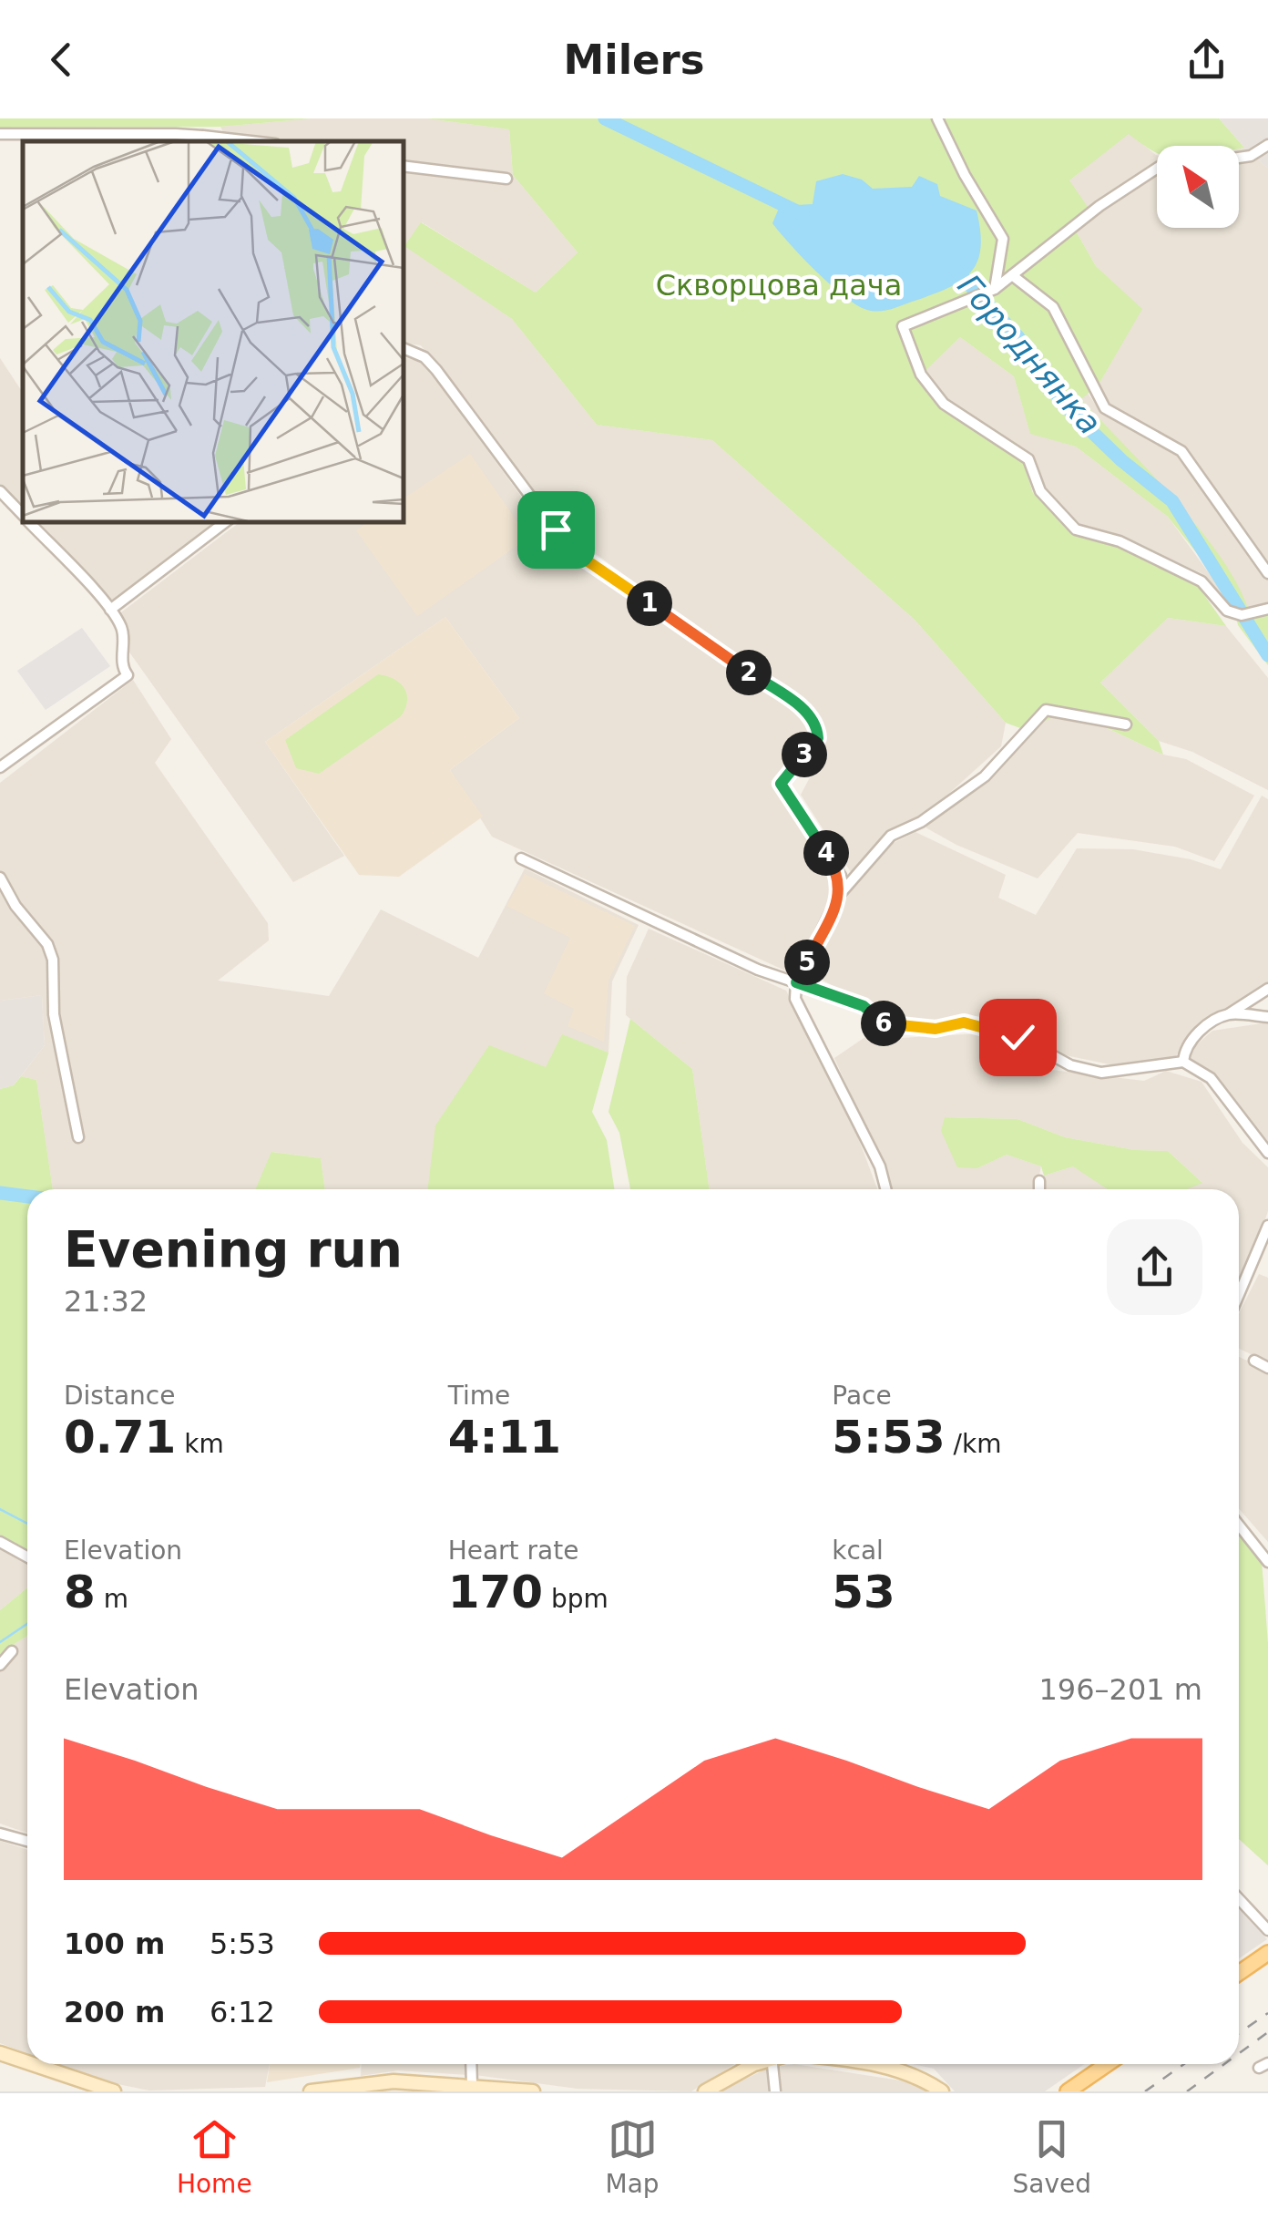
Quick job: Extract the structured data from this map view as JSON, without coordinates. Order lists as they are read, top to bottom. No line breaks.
{"water":["Городнянка"],"parks":["Скворцова дача"],"north":"top left","page":{"header":"Milers","pins":["1","2","3","4","5","6"],"heading":["Evening run","21:32"],"stats":[["Distance","0.71 km"],["Time","4:11"],["Pace","5:53 /km"],["Elevation","8 m"],["Heart rate","170 bpm"],["kcal","53"]],"chart":["Elevation","196–201 m"],"list":[{"name":"100 m","note":"5:53"},{"name":"200 m","note":"6:12"}],"tabs":["Home","Map","Saved"]}}
